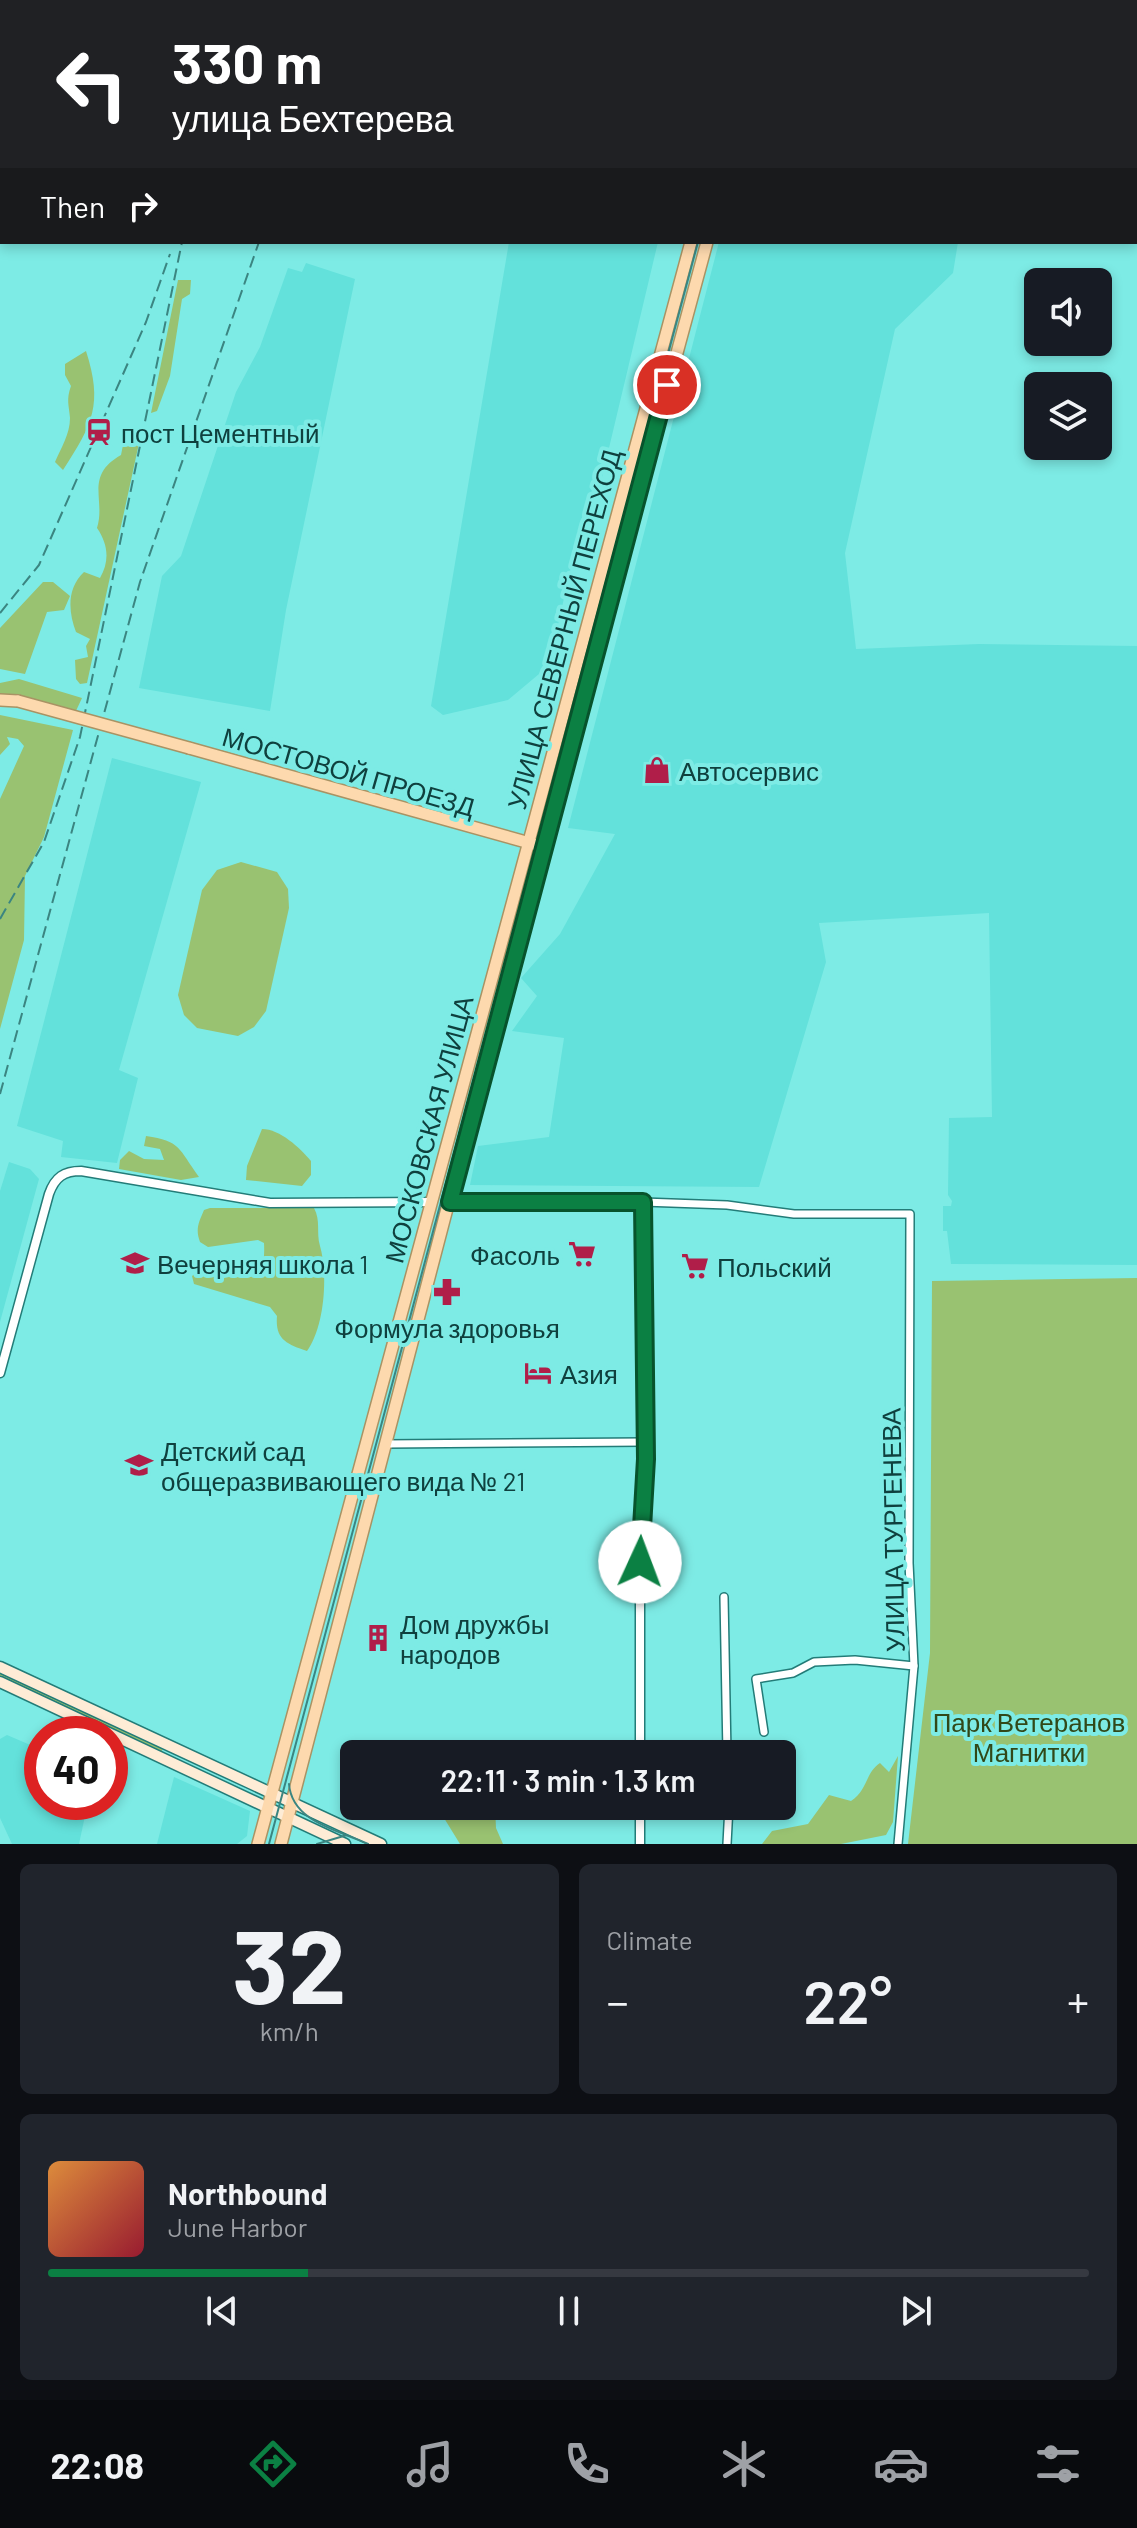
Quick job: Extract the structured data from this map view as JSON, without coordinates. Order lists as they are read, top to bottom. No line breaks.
{"streets":{"main road":["УЛИЦА СЕВЕРНЫЙ ПЕРЕХОД","МОСТОВОЙ ПРОЕЗД","МОСКОВСКАЯ УЛИЦА"],"street":["УЛИЦА ТУРГЕНЕВА"]},"crossings":[["УЛИЦА СЕВЕРНЫЙ ПЕРЕХОД","МОСТОВОЙ ПРОЕЗД"],["УЛИЦА СЕВЕРНЫЙ ПЕРЕХОД","МОСКОВСКАЯ УЛИЦА"],["МОСТОВОЙ ПРОЕЗД","МОСКОВСКАЯ УЛИЦА"]],"parks":["Парк Ветеранов Магнитки"],"places":{"station":["пост Цементный"],"shop":["Автосервис"],"supermarket":["Фасоль","Польский"],"school or university":["Вечерняя школа 1","Детский сад общеразвивающего вида № 21"],"pharmacy":["Формула здоровья"],"hotel":["Азия"],"building":["Дом дружбы народов"]},"page":{"turn":["330 m","улица Бехтерева"],"then":"Then","limit":"40","trip":"22:11 · 3 min · 1.3 km","tile":[["32","km/h"],"Climate"],"heat":["−","22°","+"],"song":["Northbound","June Harbor"],"tabs":"22:08"}}
